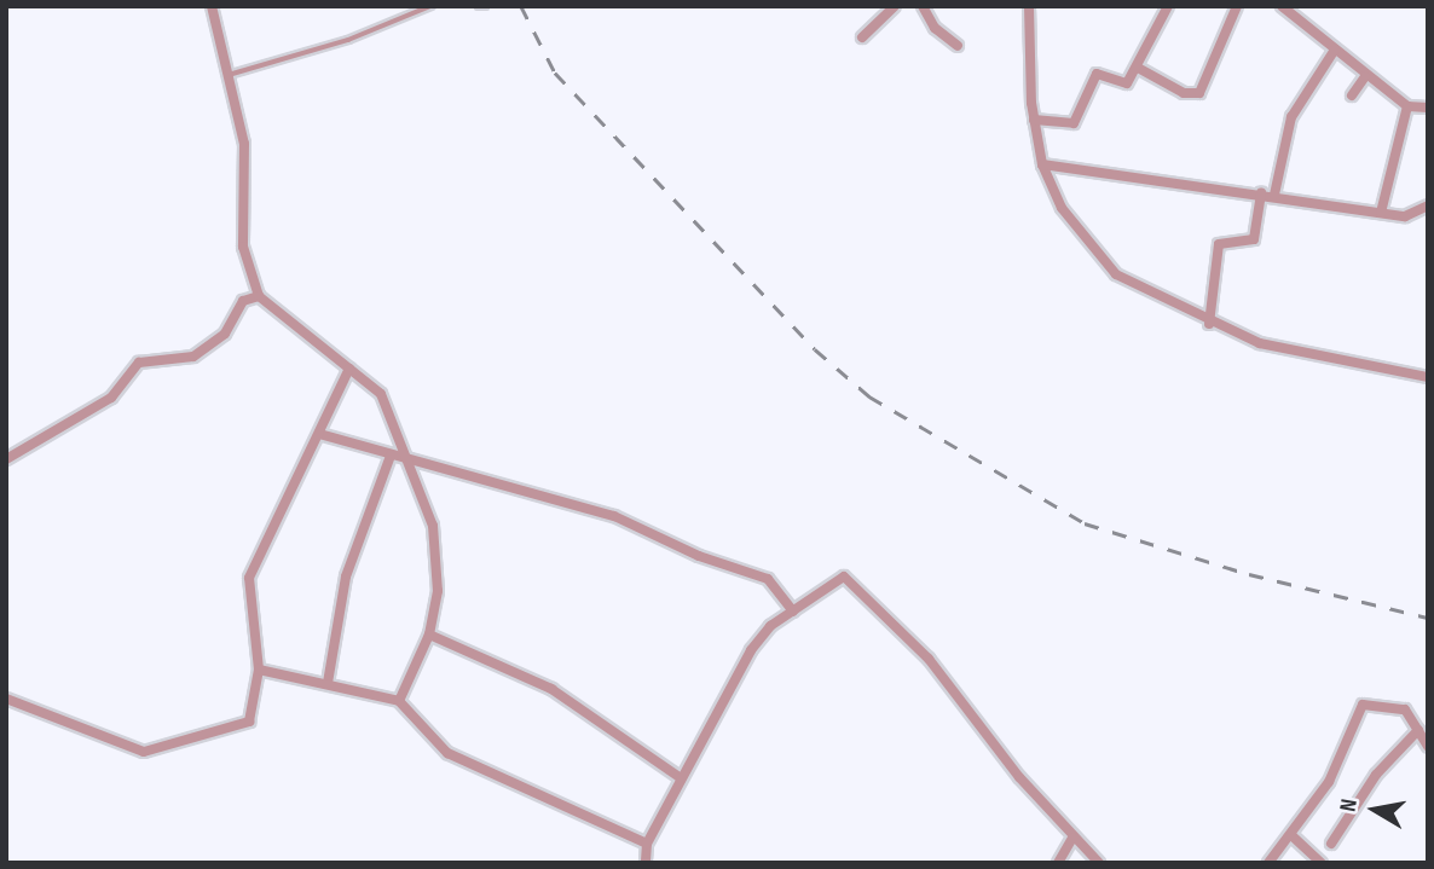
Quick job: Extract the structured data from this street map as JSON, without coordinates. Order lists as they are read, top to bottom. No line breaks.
{"north":"left"}
